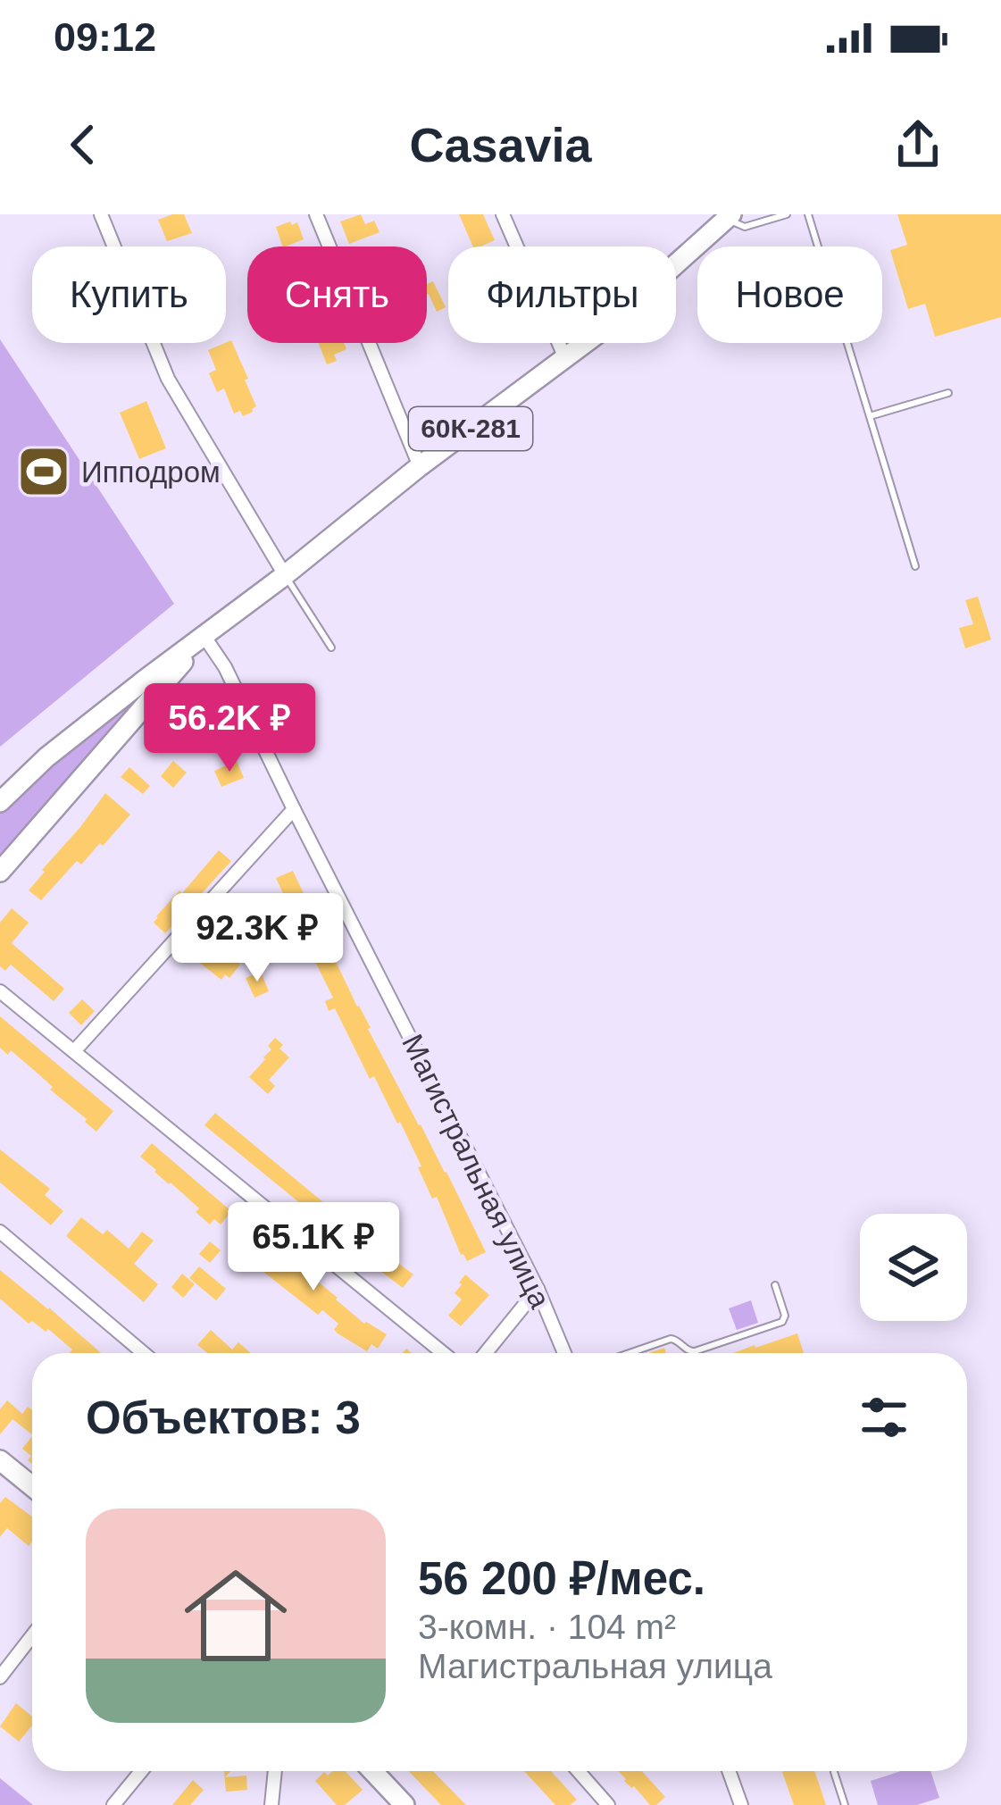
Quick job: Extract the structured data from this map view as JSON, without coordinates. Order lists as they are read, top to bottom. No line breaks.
{"streets":{"main road":["60К-281"],"street":["Магистральная улица"]},"crossings":[["60К-281","Магистральная улица"]],"places":{"sports":["Ипподром"]},"page":{"status":"09:12","header":"Casavia","chip":["Купить","Снять","Фильтры","Новое"],"price":["56.2K ₽","92.3K ₽","65.1K ₽"],"heading":"Объектов: 3","list":[{"name":"56 200 ₽/мес.","note":"3-комн. · 104 m² · Магистральная улица"}]}}
